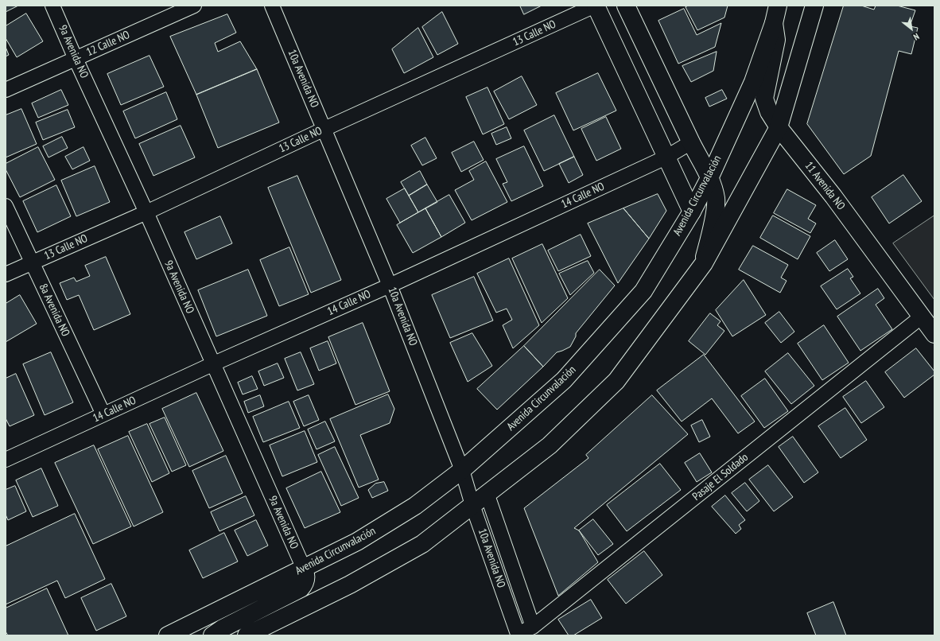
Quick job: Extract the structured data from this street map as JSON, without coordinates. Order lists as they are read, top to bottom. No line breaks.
{"streets":{"main road":["11 Avenida NO","Avenida Circunvalación"],"street":["13 Calle NO","12 Calle NO","9a Avenida NO","10a Avenida NO","14 Calle NO","8a Avenida NO","Pasaje El Soldado"]},"crossings":[["13 Calle NO","9a Avenida NO"],["13 Calle NO","10a Avenida NO"],["13 Calle NO","8a Avenida NO"],["12 Calle NO","9a Avenida NO"],["9a Avenida NO","14 Calle NO"],["9a Avenida NO","Avenida Circunvalación"],["10a Avenida NO","14 Calle NO"],["10a Avenida NO","Avenida Circunvalación"],["10a Avenida NO","Pasaje El Soldado"],["11 Avenida NO","Avenida Circunvalación"],["11 Avenida NO","Pasaje El Soldado"],["14 Calle NO","8a Avenida NO"]],"north":"bottom right"}
